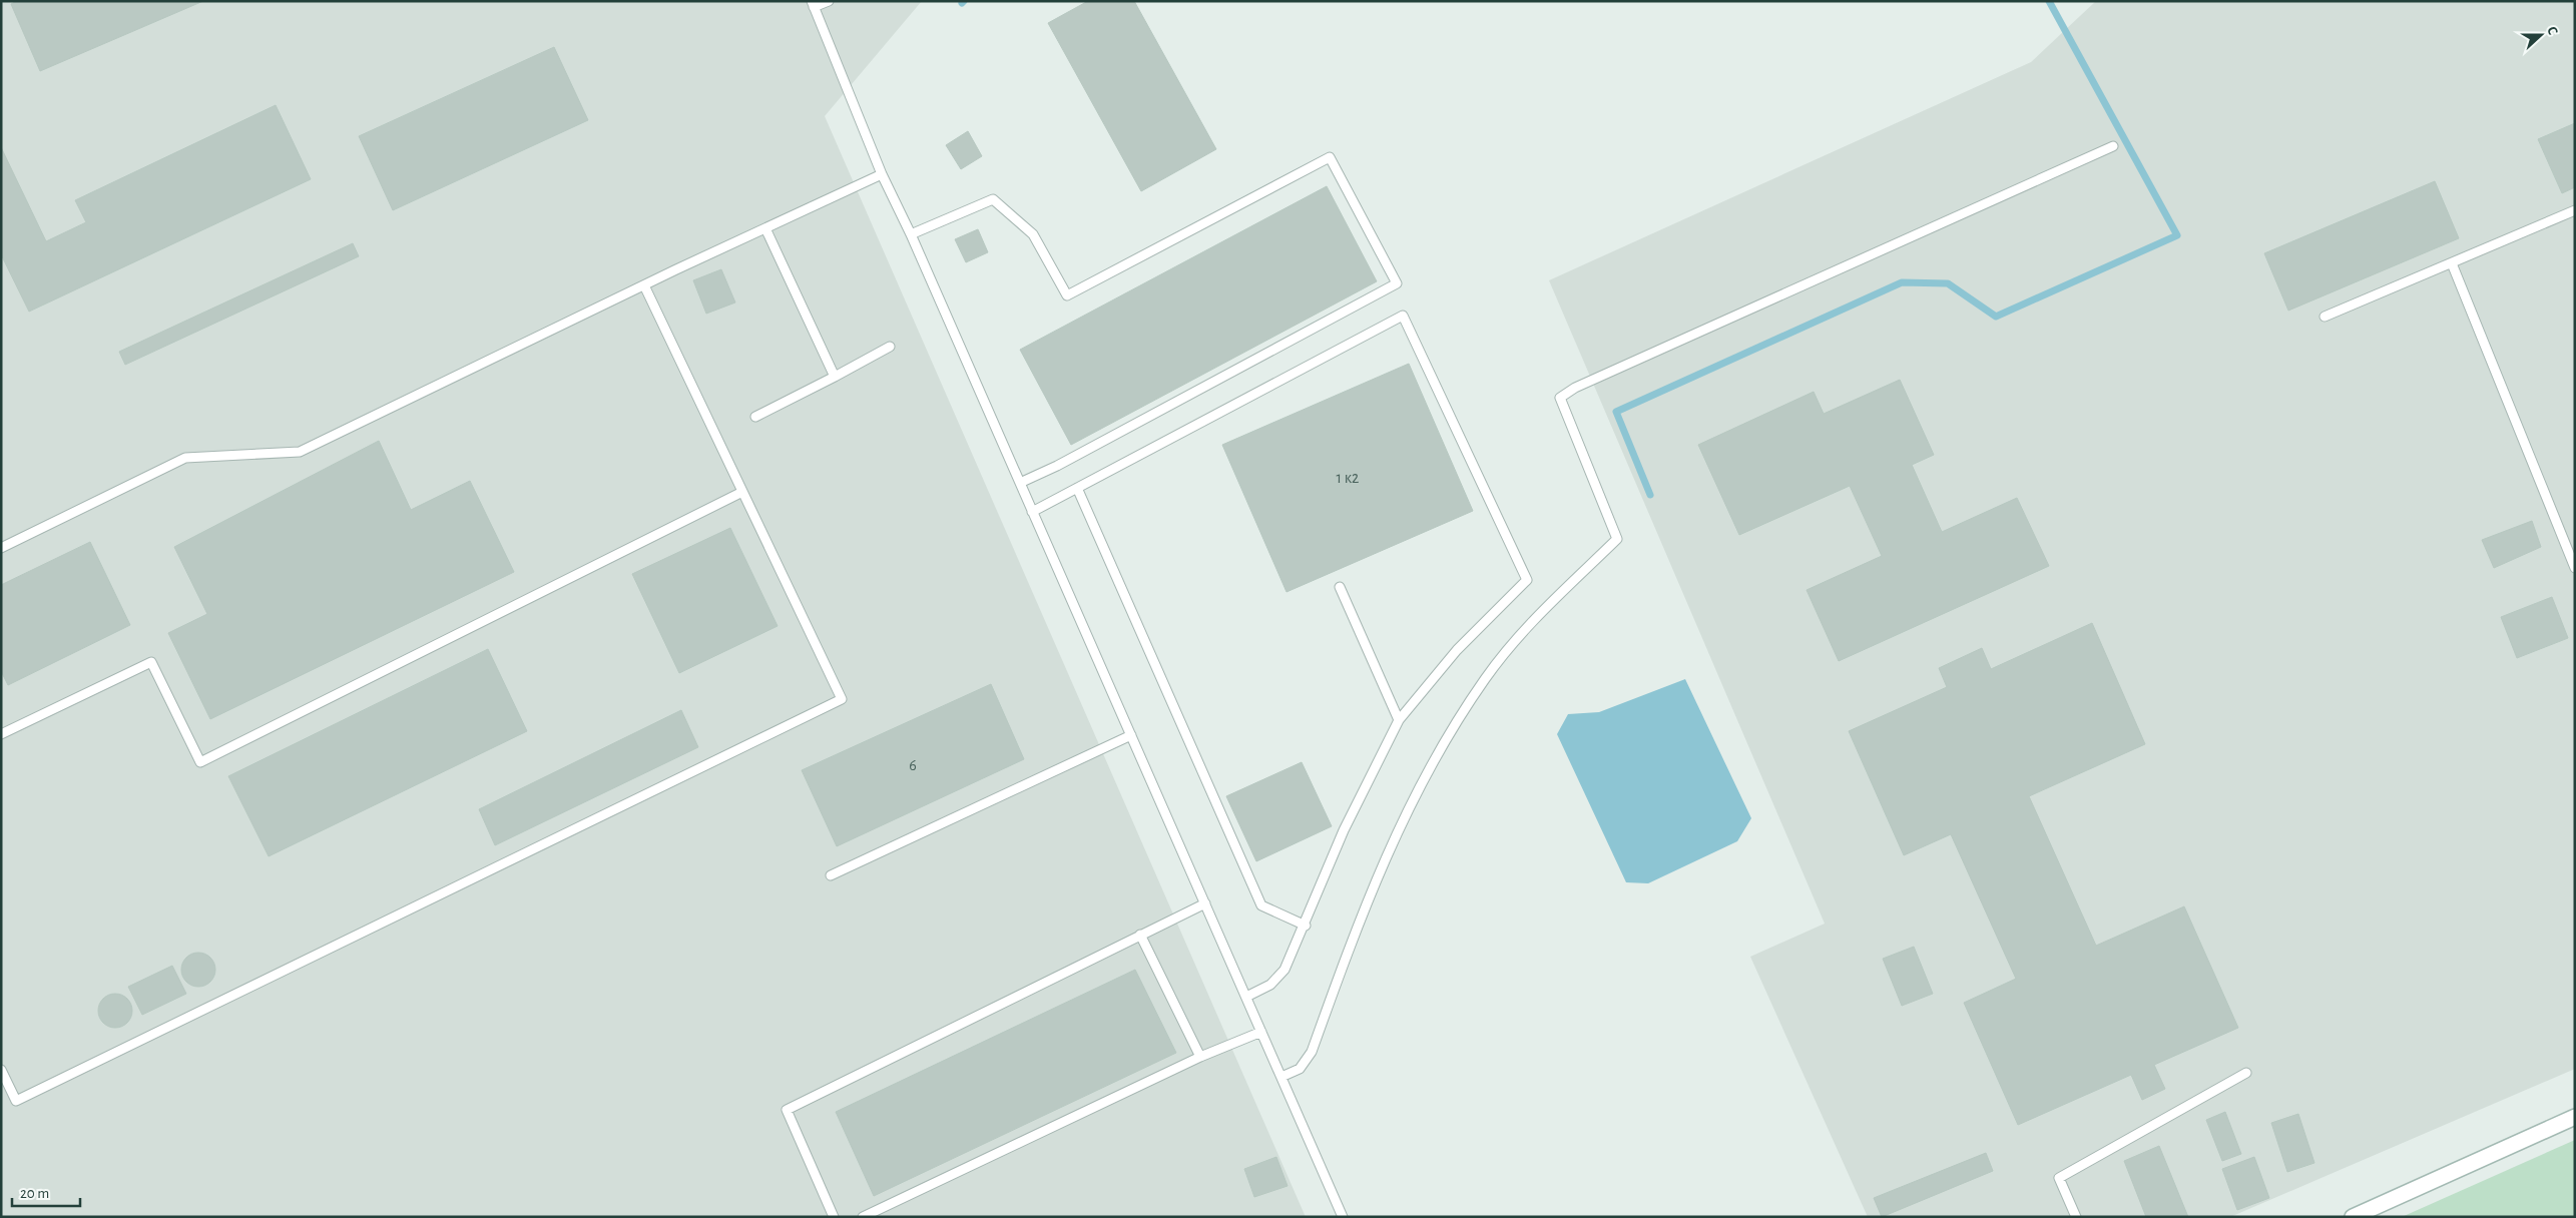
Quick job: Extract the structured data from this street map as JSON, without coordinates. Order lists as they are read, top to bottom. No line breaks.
{"house_numbers":["1 к2","6"],"scale_bar":"20 m","north":"right"}
